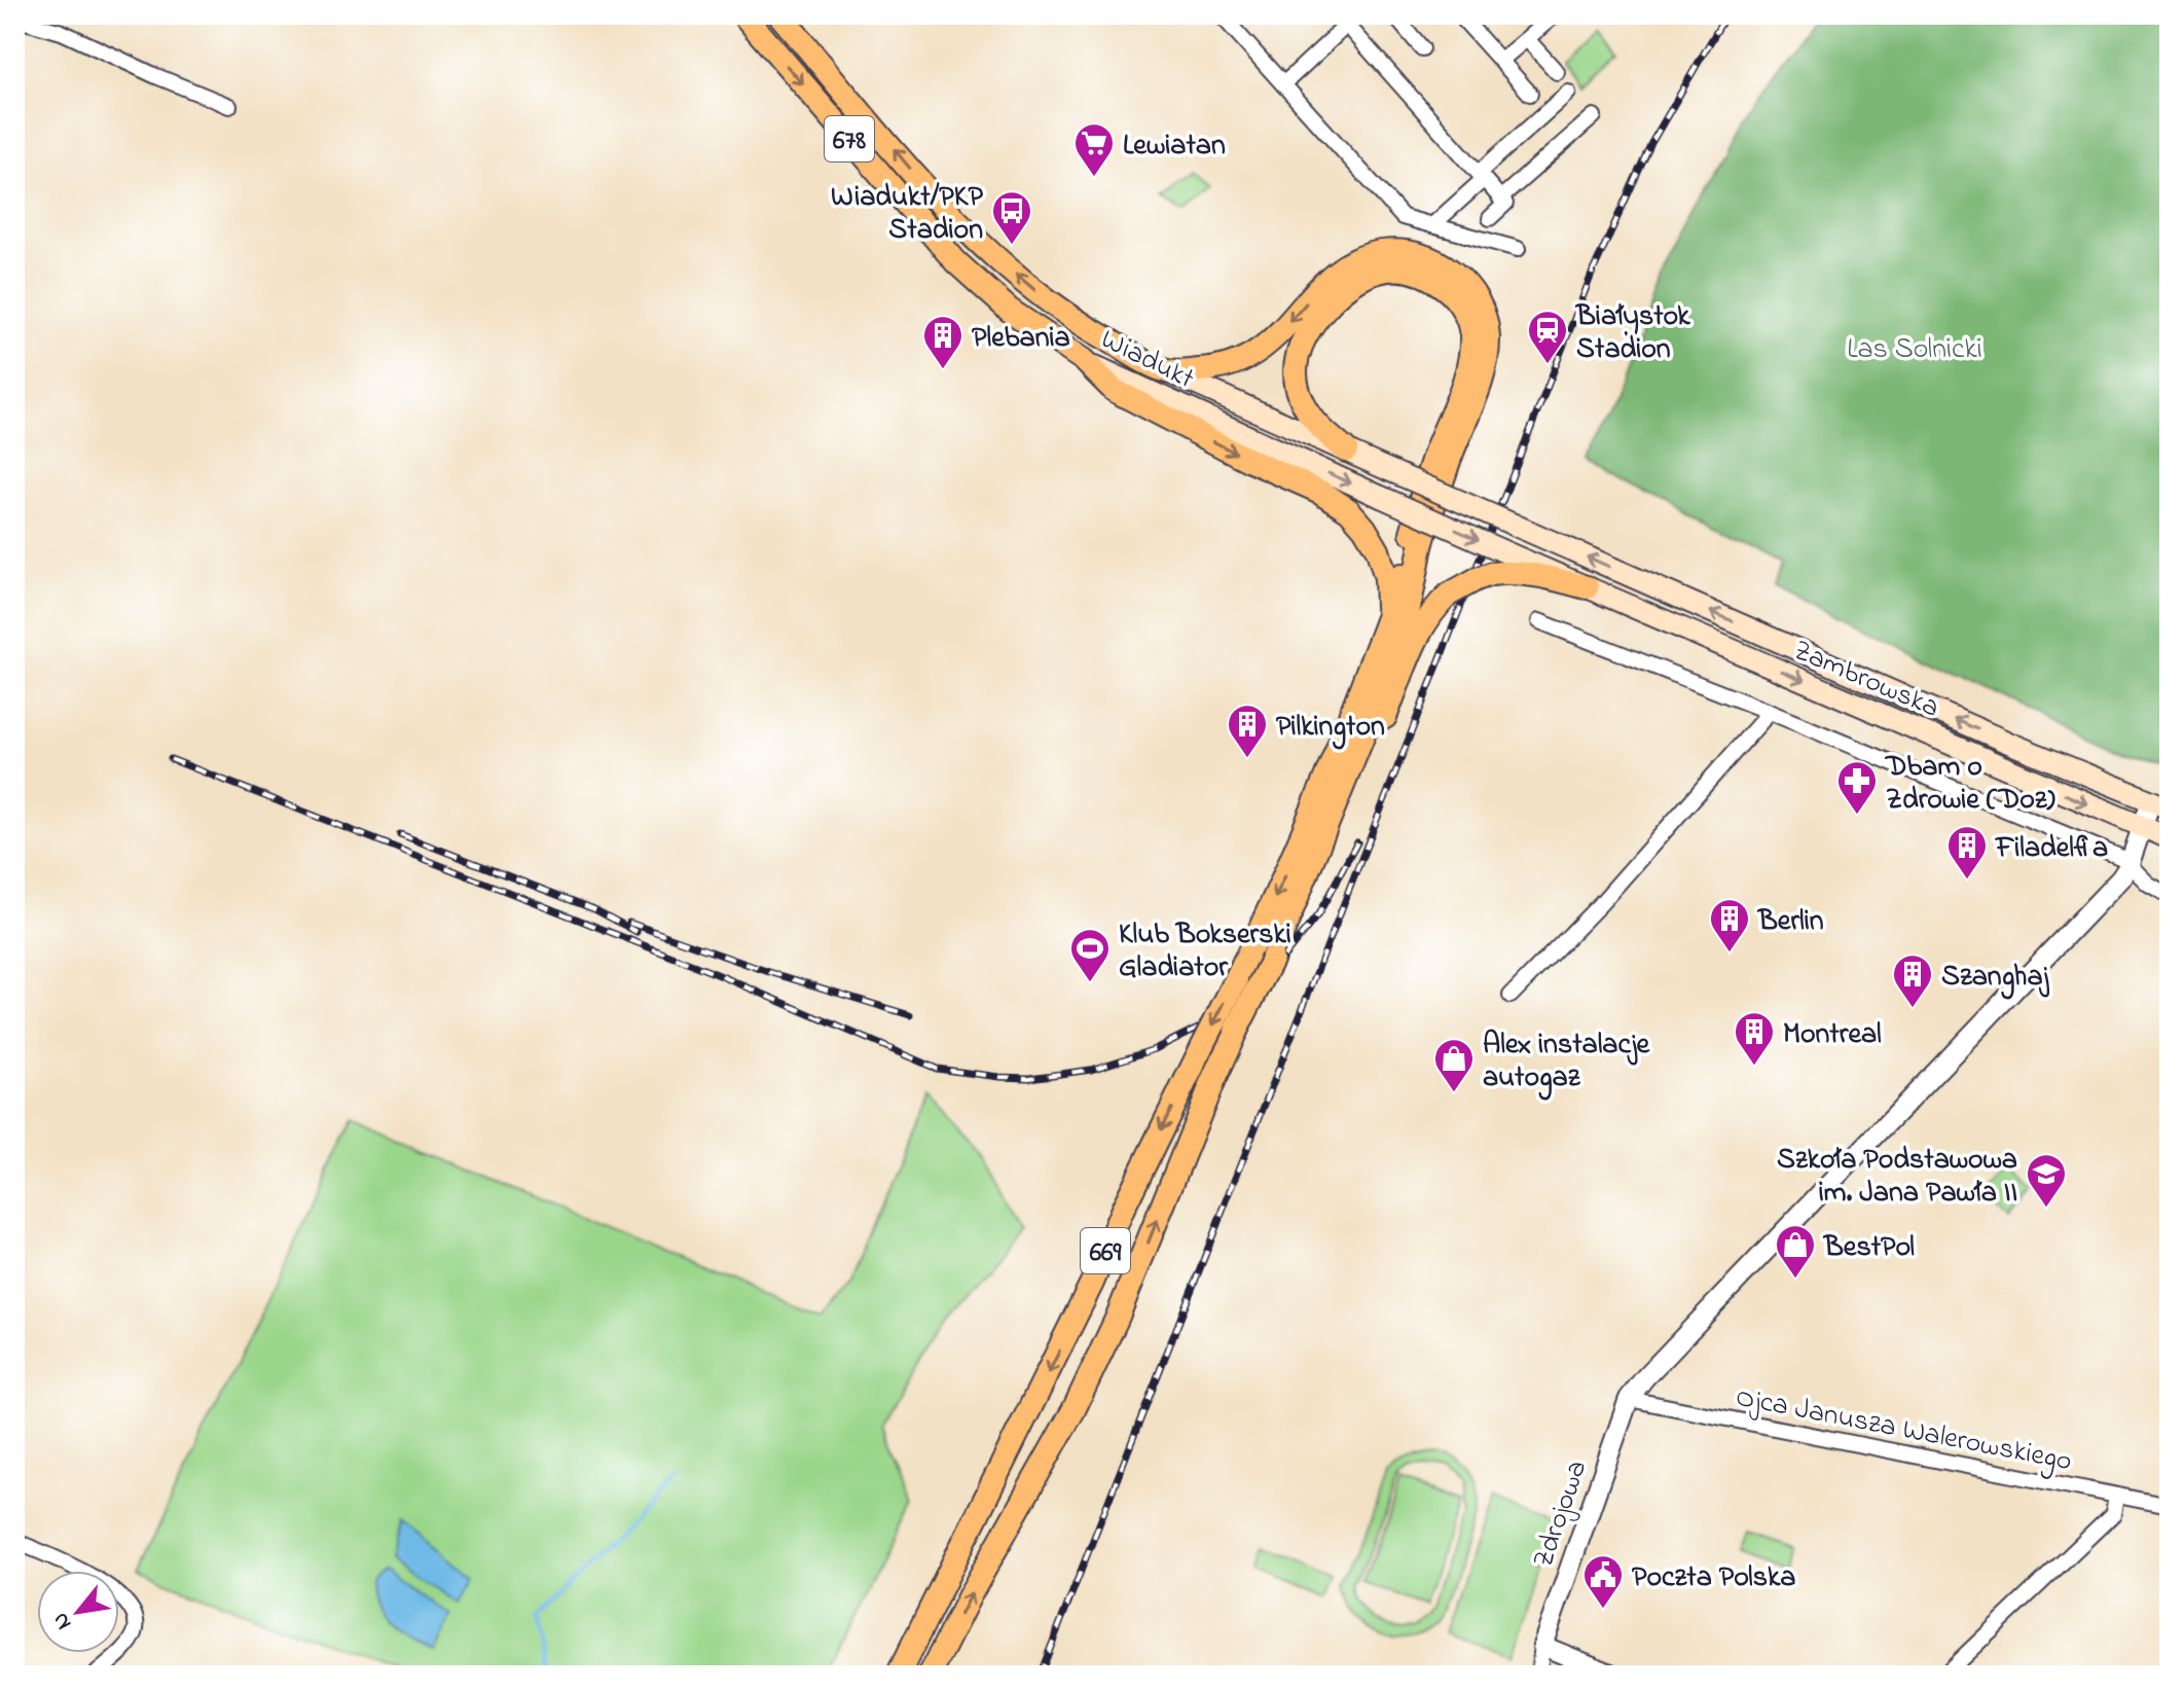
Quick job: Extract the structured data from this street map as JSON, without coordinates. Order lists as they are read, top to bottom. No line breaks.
{"streets":{"main road":["678","Wiadukt","Zambrowska","669"],"street":["Ojca Janusza Walerowskiego","Zdrojowa"]},"crossings":[["Wiadukt","Zambrowska"],["Ojca Janusza Walerowskiego","Zdrojowa"]],"parks":["Las Solnicki"],"places":{"supermarket":["Lewiatan"],"bus stop":["Wiadukt/PKP Stadion"],"station":["Białystok Stadion"],"building":["Plebania","Pilkington","Filadelfia","Berlin","Szanghaj","Montreal"],"pharmacy":["Dbam o Zdrowie (Doz)"],"sports":["Klub Bokserski Gladiator"],"shop":["Alex instalacje autogaz","BestPol"],"school or university":["Szkoła Podstawowa im. Jana Pawła II"],"public building":["Poczta Polska"]},"north":"bottom left"}
